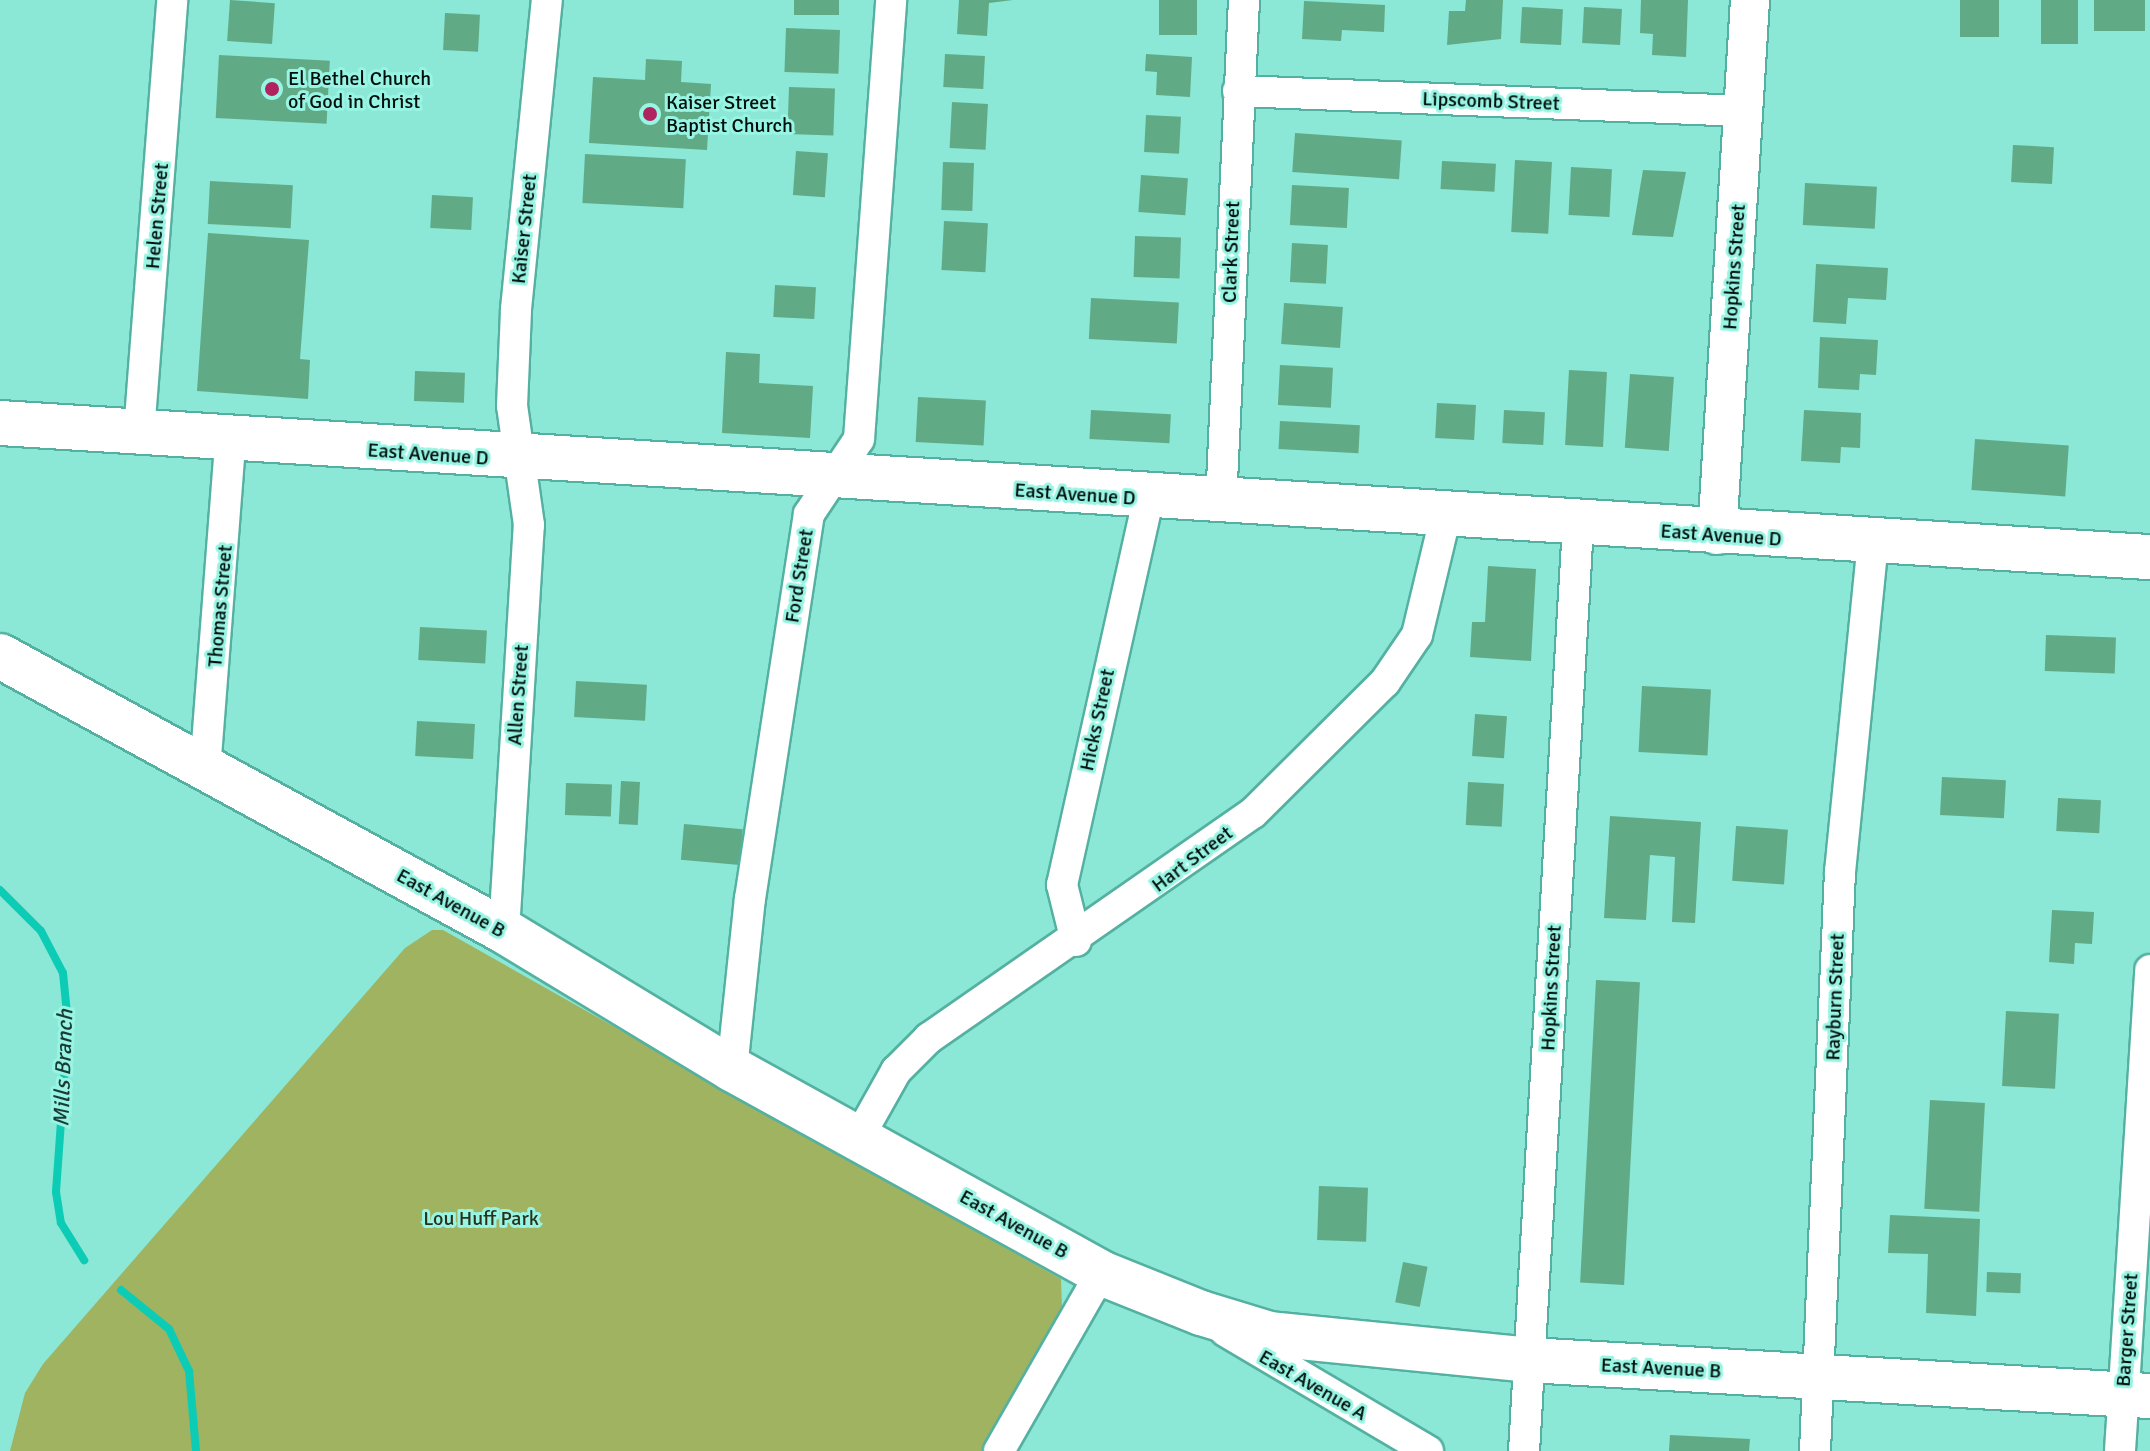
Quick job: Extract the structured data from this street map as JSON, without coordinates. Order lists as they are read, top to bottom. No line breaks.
{"streets":{"main road":["East Avenue D","East Avenue B"],"street":["Lipscomb Street","Helen Street","Kaiser Street","Clark Street","Hopkins Street","Ford Street","Thomas Street","Allen Street","Hicks Street","Hart Street","Rayburn Street","Barger Street","East Avenue A"]},"crossings":[["Lipscomb Street","Clark Street"],["Lipscomb Street","Hopkins Street"],["Helen Street","East Avenue D"],["Kaiser Street","East Avenue D"],["Kaiser Street","Allen Street"],["Clark Street","East Avenue D"],["Hopkins Street","East Avenue D"],["Hopkins Street","East Avenue B"],["East Avenue D","Ford Street"],["East Avenue D","Thomas Street"],["East Avenue D","Allen Street"],["East Avenue D","Hicks Street"],["East Avenue D","Hart Street"],["East Avenue D","Rayburn Street"],["Ford Street","East Avenue B"],["Thomas Street","East Avenue B"],["Allen Street","East Avenue B"],["Hicks Street","Hart Street"],["Hart Street","East Avenue B"],["East Avenue B","Rayburn Street"],["East Avenue B","Barger Street"],["East Avenue B","East Avenue A"]],"water":["Mills Branch"],"parks":["Lou Huff Park"],"places":["El Bethel Church of God in Christ","Kaiser Street Baptist Church"]}
